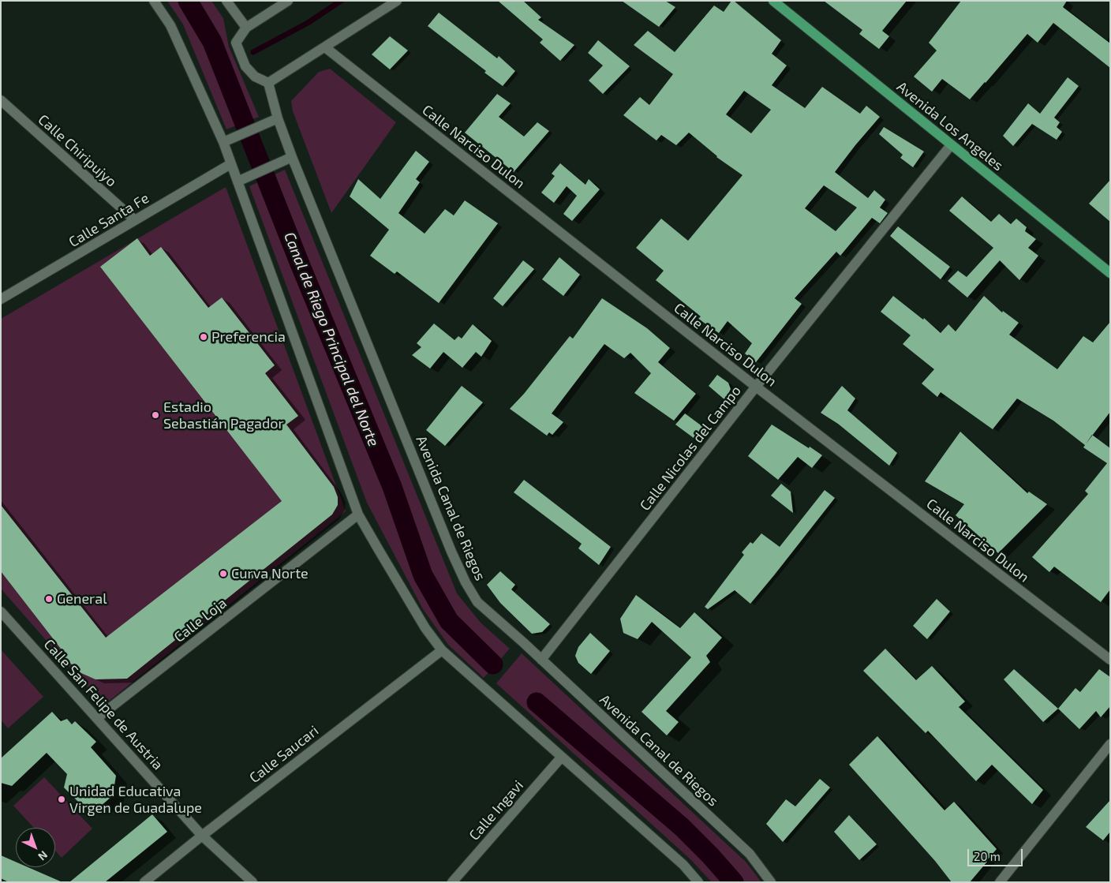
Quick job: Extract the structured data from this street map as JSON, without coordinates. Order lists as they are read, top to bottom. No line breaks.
{"streets":{"main road":["Avenida Los Angeles"],"street":["Calle Narciso Dulon","Calle Chiripujyo","Calle Santa Fe","Calle Nicolas del Campo","Avenida Canal de Riegos","Calle Loja","Calle San Felipe de Austria","Calle Saucari","Calle Ingavi"]},"crossings":[["Avenida Los Angeles","Calle Nicolas del Campo"],["Calle Narciso Dulon","Calle Nicolas del Campo"],["Calle Chiripujyo","Calle Santa Fe"],["Calle Nicolas del Campo","Avenida Canal de Riegos"],["Calle Loja","Calle San Felipe de Austria"],["Calle San Felipe de Austria","Calle Saucari"]],"water":["Canal de Riego Principal del Norte"],"places":["Preferencia","Estadio Sebastián Pagador","Curva Norte","General","Unidad Educativa Virgen de Guadalupe"],"scale_bar":"20 m","north":"bottom right"}
